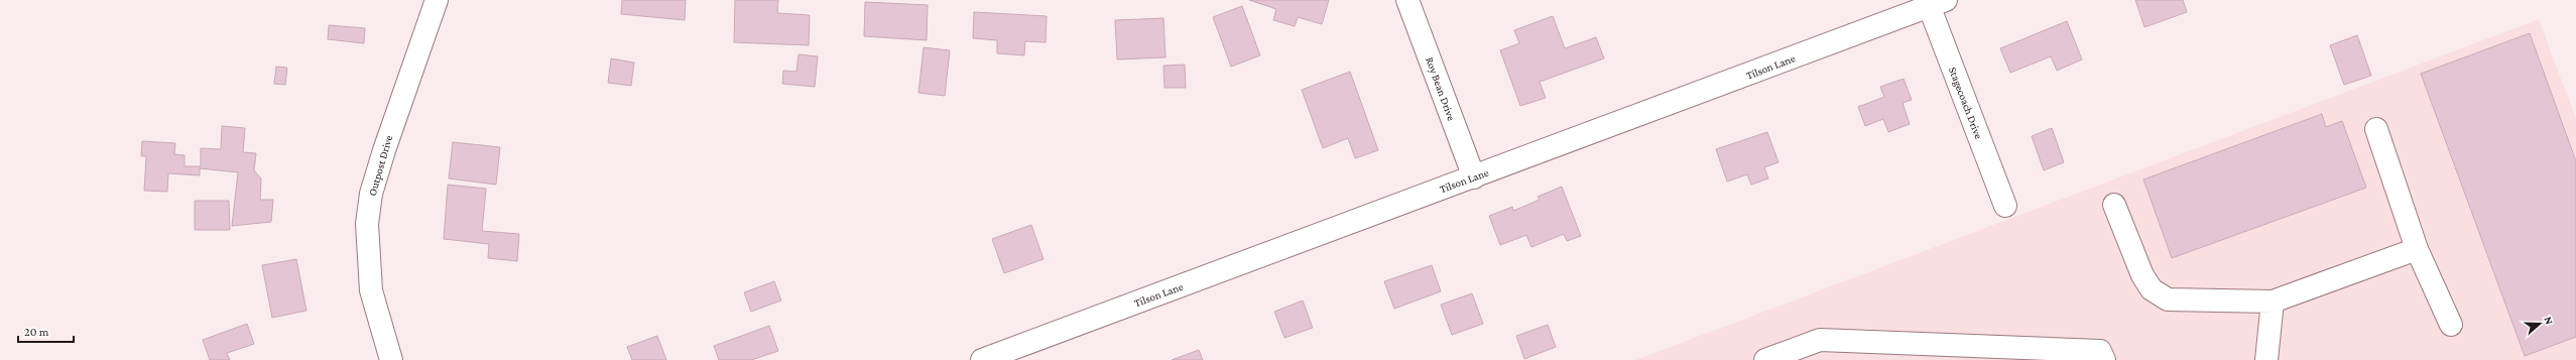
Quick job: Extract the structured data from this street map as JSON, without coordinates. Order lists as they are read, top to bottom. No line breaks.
{"streets":{"street":["Tilson Lane","Roy Bean Drive","Stagecoach Drive","Outpost Drive"]},"crossings":[["Tilson Lane","Roy Bean Drive"],["Tilson Lane","Stagecoach Drive"]],"scale_bar":"20 m","north":"right"}
